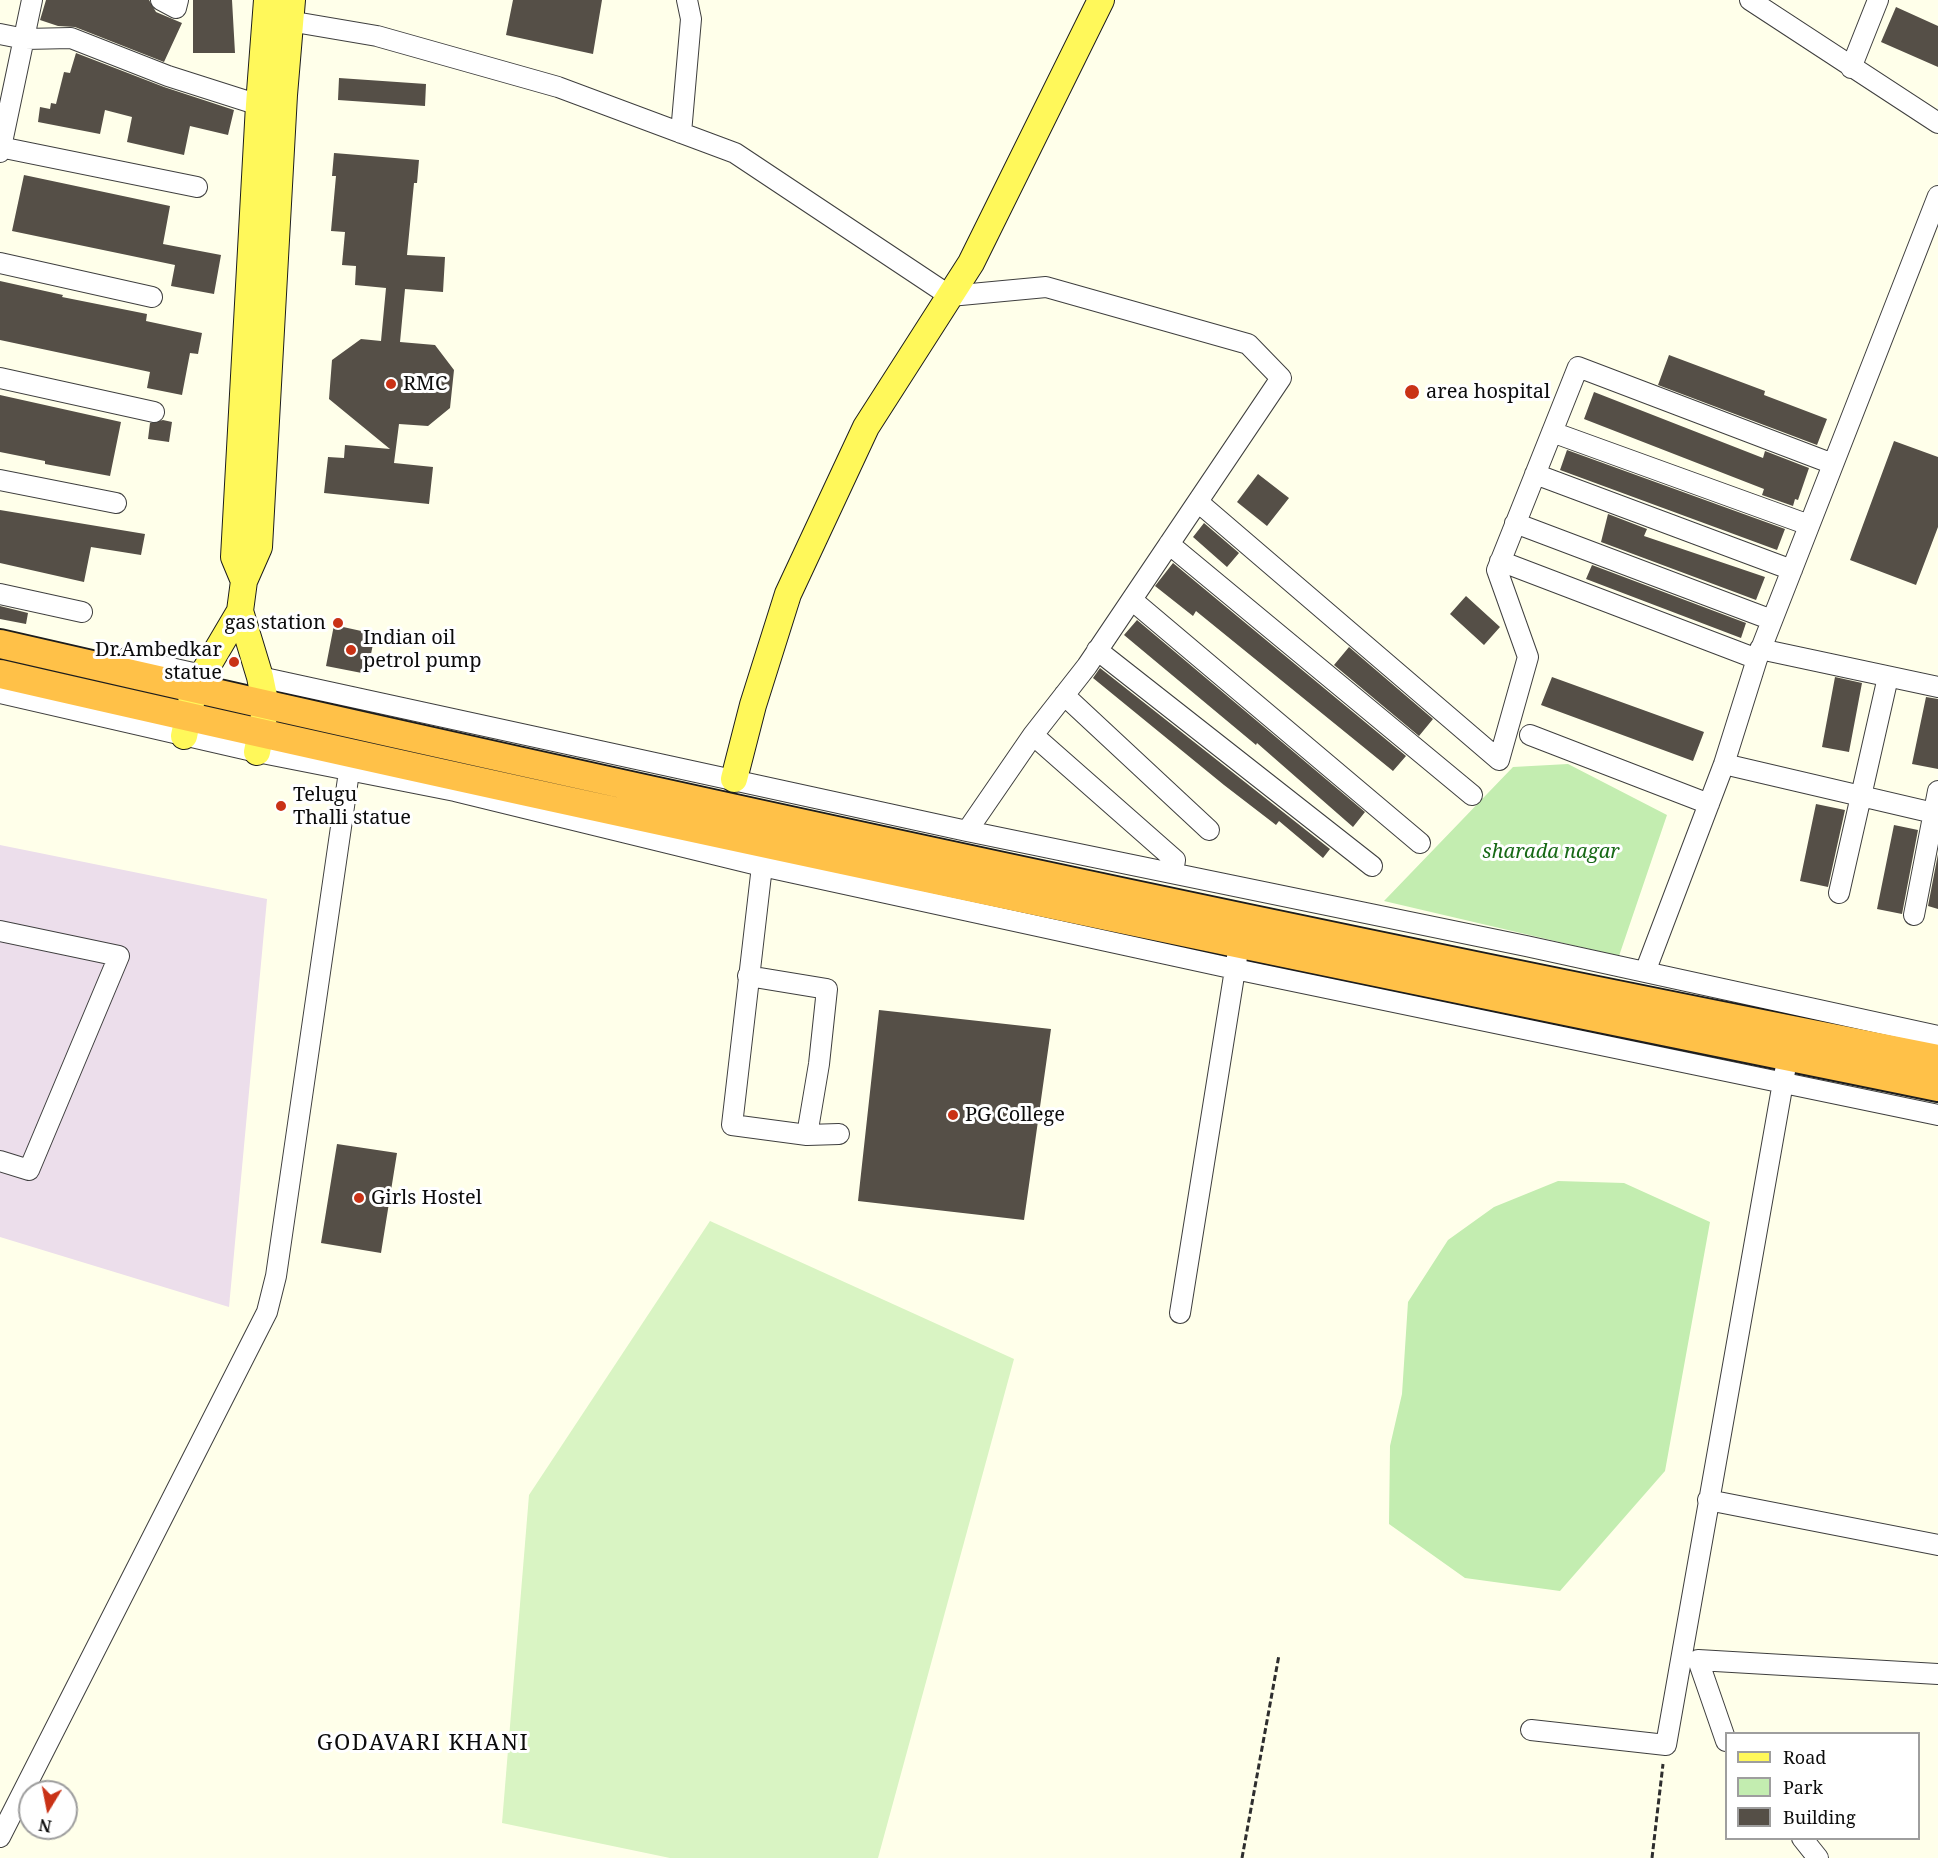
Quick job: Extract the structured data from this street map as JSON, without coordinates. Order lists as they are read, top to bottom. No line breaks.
{"districts":["GODAVARI KHANI"],"parks":["sharada nagar"],"places":["RMC","area hospital","gas station","Indian oil petrol pump","Dr.Ambedkar statue","Telugu Thalli statue","PG College","Girls Hostel"],"legend":["Road","Park","Building"],"north":"bottom"}
